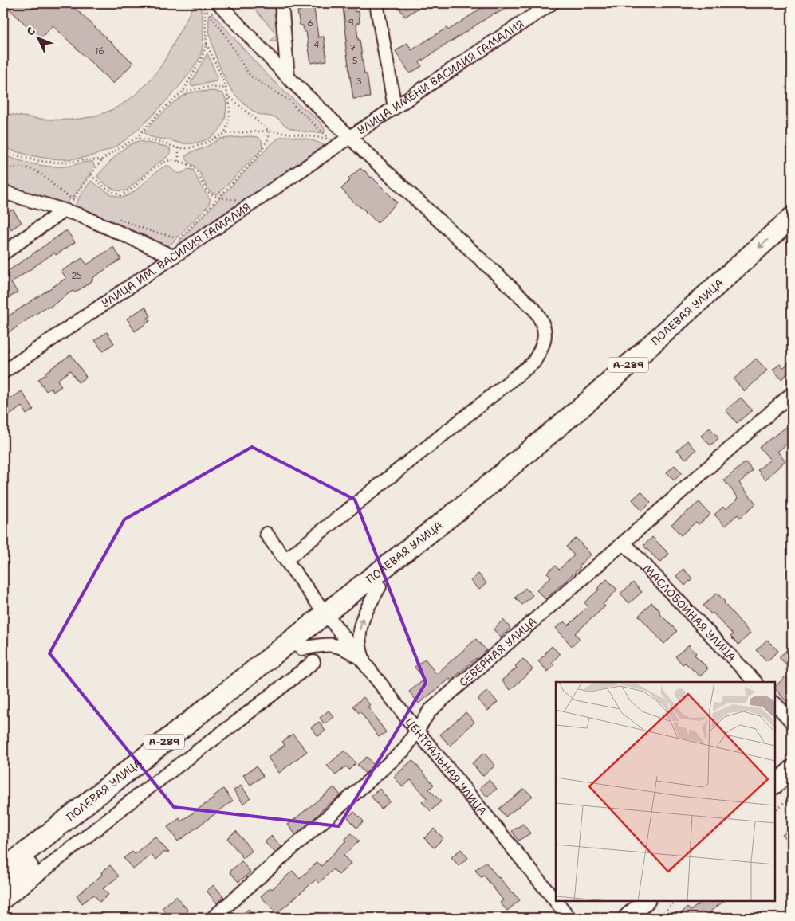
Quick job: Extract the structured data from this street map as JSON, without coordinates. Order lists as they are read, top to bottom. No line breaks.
{"streets":{"highway":["ПОЛЕВАЯ УЛИЦА","А-289"],"street":["УЛИЦА ИМЕНИ ВАСИЛИЯ ГАМАЛИЯ","УЛИЦА ИМ. ВАСИЛИЯ ГАМАЛИЯ","МАСЛОБОЙНАЯ УЛИЦА","СЕВЕРНАЯ УЛИЦА","ЦЕНТРАЛЬНАЯ УЛИЦА"]},"crossings":[["УЛИЦА ИМЕНИ ВАСИЛИЯ ГАМАЛИЯ","УЛИЦА ИМ. ВАСИЛИЯ ГАМАЛИЯ"],["ПОЛЕВАЯ УЛИЦА","А-289"],["ПОЛЕВАЯ УЛИЦА","ЦЕНТРАЛЬНАЯ УЛИЦА"],["А-289","ЦЕНТРАЛЬНАЯ УЛИЦА"],["МАСЛОБОЙНАЯ УЛИЦА","СЕВЕРНАЯ УЛИЦА"],["СЕВЕРНАЯ УЛИЦА","ЦЕНТРАЛЬНАЯ УЛИЦА"]],"house_numbers":["9","6","4","7","16","5","3","25"],"north":"top left"}
